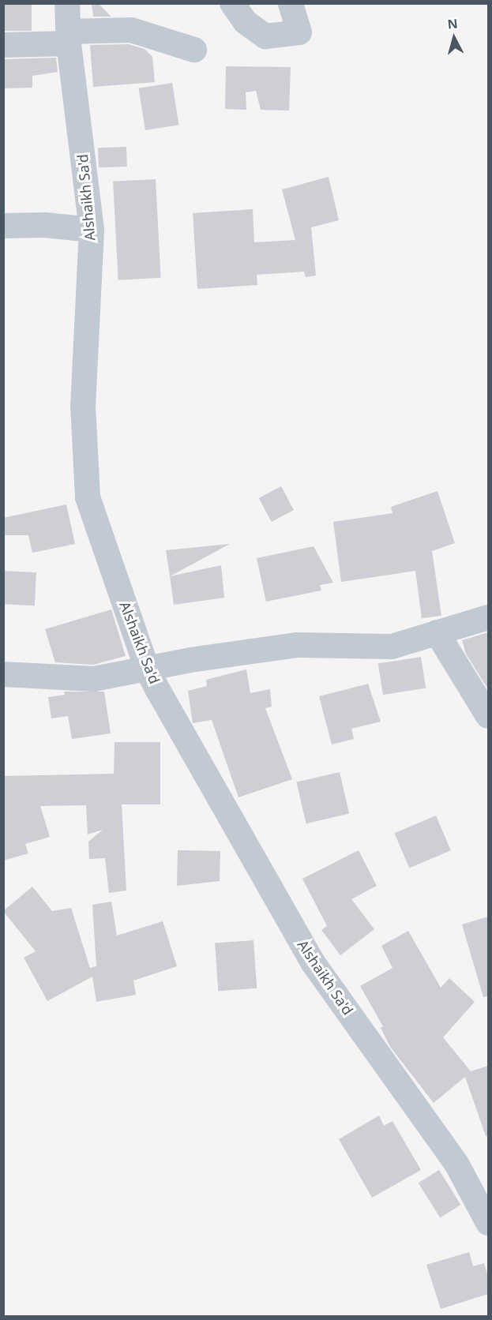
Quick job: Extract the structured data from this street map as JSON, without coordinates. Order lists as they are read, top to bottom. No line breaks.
{"streets":{"street":["Alshaikh Sa'd"]},"north":"top"}
